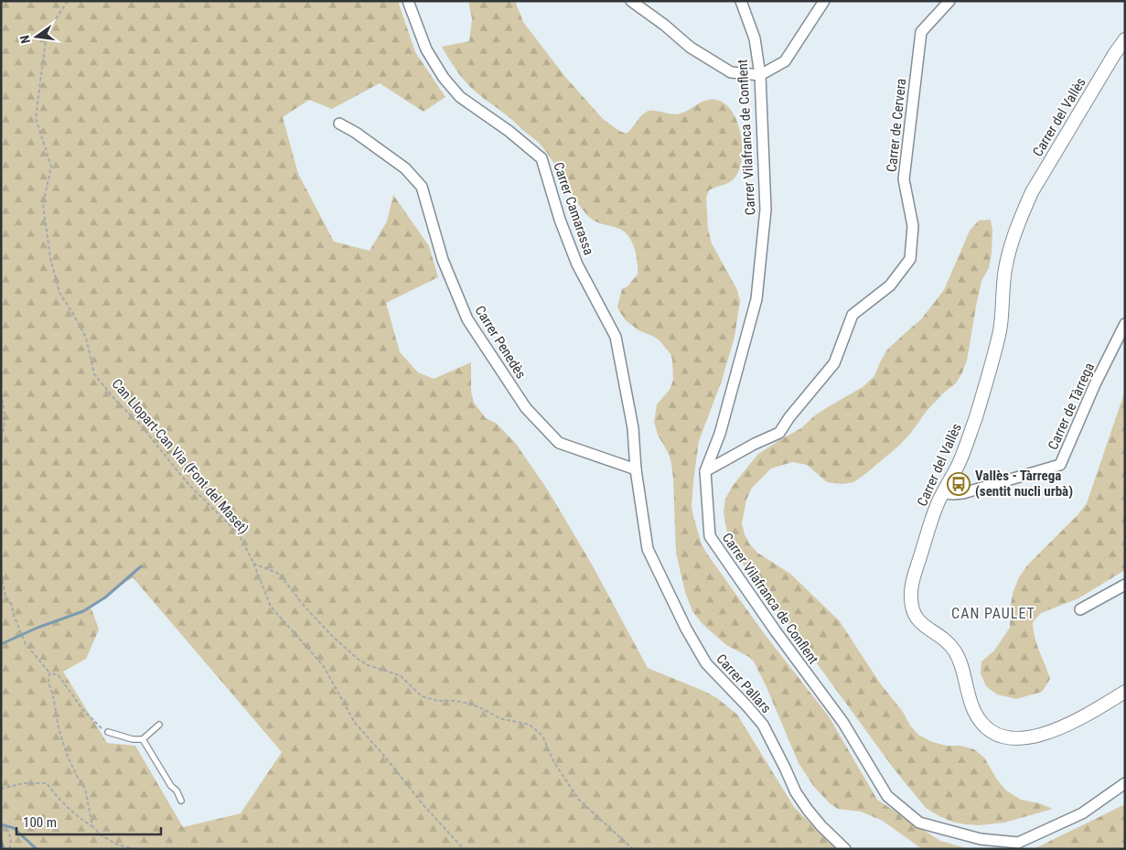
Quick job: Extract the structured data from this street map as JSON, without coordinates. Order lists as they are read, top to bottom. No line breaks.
{"streets":{"street":["Carrer del Vallès","Carrer de Cervera","Carrer Vilafranca de Conflent","Carrer Camarassa","Carrer Penedès","Carrer de Tàrrega","Carrer Pallars"],"path":["Can Llopart-Can Via (Font del Maset)"]},"crossings":[["Carrer del Vallès","Carrer de Tàrrega"],["Carrer de Cervera","Carrer Vilafranca de Conflent"],["Carrer Camarassa","Carrer Penedès"],["Carrer Camarassa","Carrer Pallars"],["Carrer Penedès","Carrer Pallars"]],"districts":["CAN PAULET"],"places":{"bus stop":["Vallès - Tàrrega (sentit nucli urbà)"]},"scale_bar":"100 m","north":"left"}
